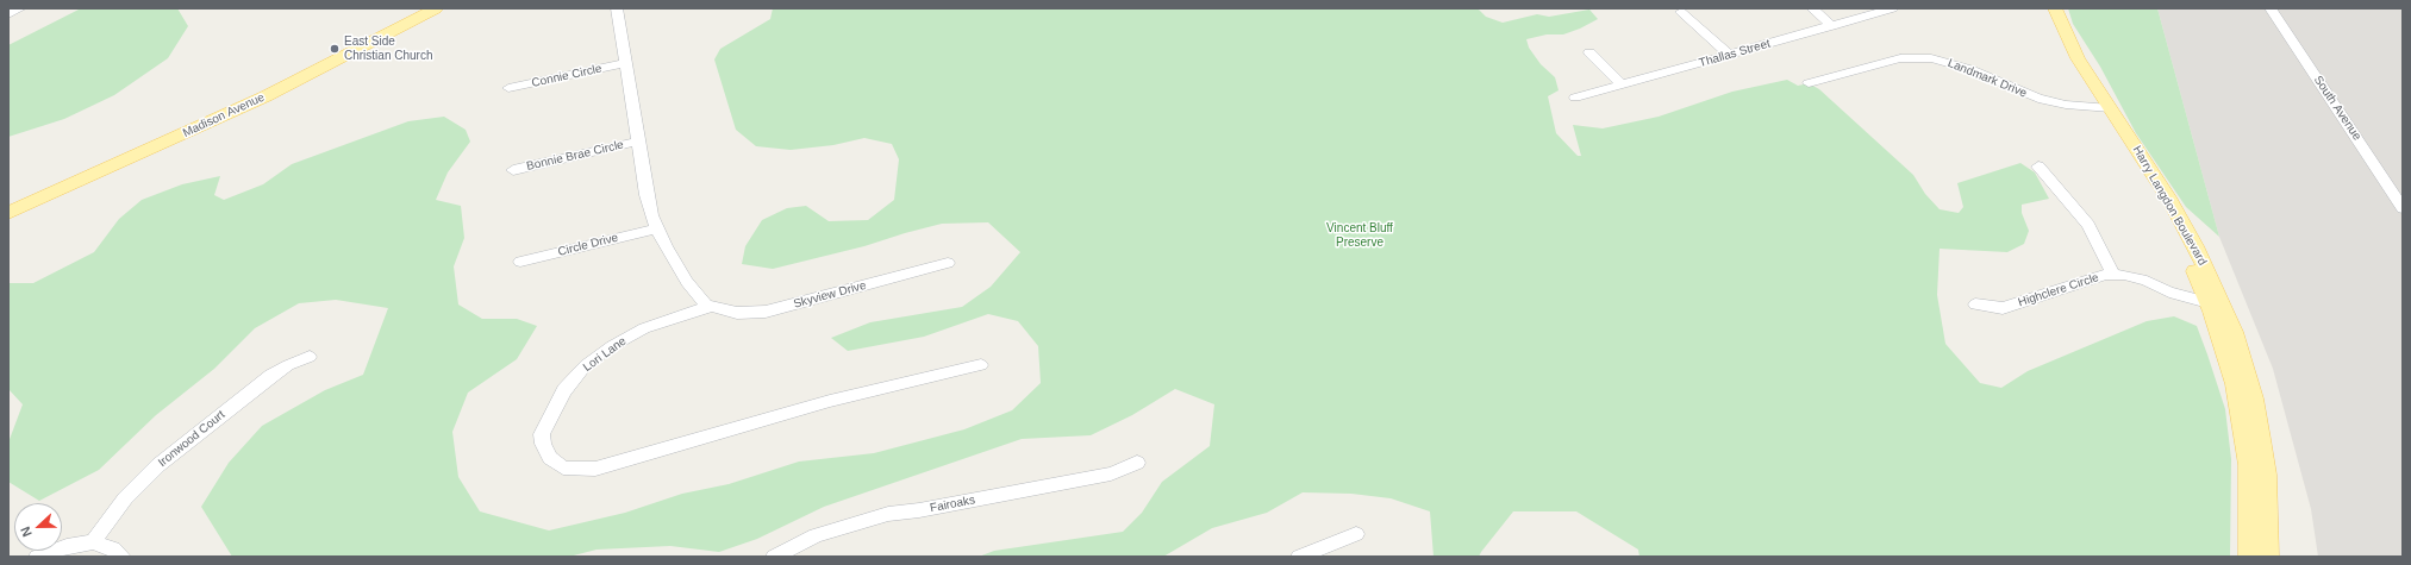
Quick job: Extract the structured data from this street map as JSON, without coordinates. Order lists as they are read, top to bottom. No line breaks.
{"streets":{"main road":["Madison Avenue","Harry Langdon Boulevard"],"street":["Thallas Street","Connie Circle","Landmark Drive","South Avenue","Bonnie Brae Circle","Circle Drive","Highclere Circle","Skyview Drive","Lori Lane","Ironwood Court","Fairoaks"]},"crossings":[["Landmark Drive","Harry Langdon Boulevard"],["Harry Langdon Boulevard","Highclere Circle"],["Skyview Drive","Lori Lane"]],"parks":["Vincent Bluff Preserve"],"places":["East Side Christian Church"],"north":"left"}
